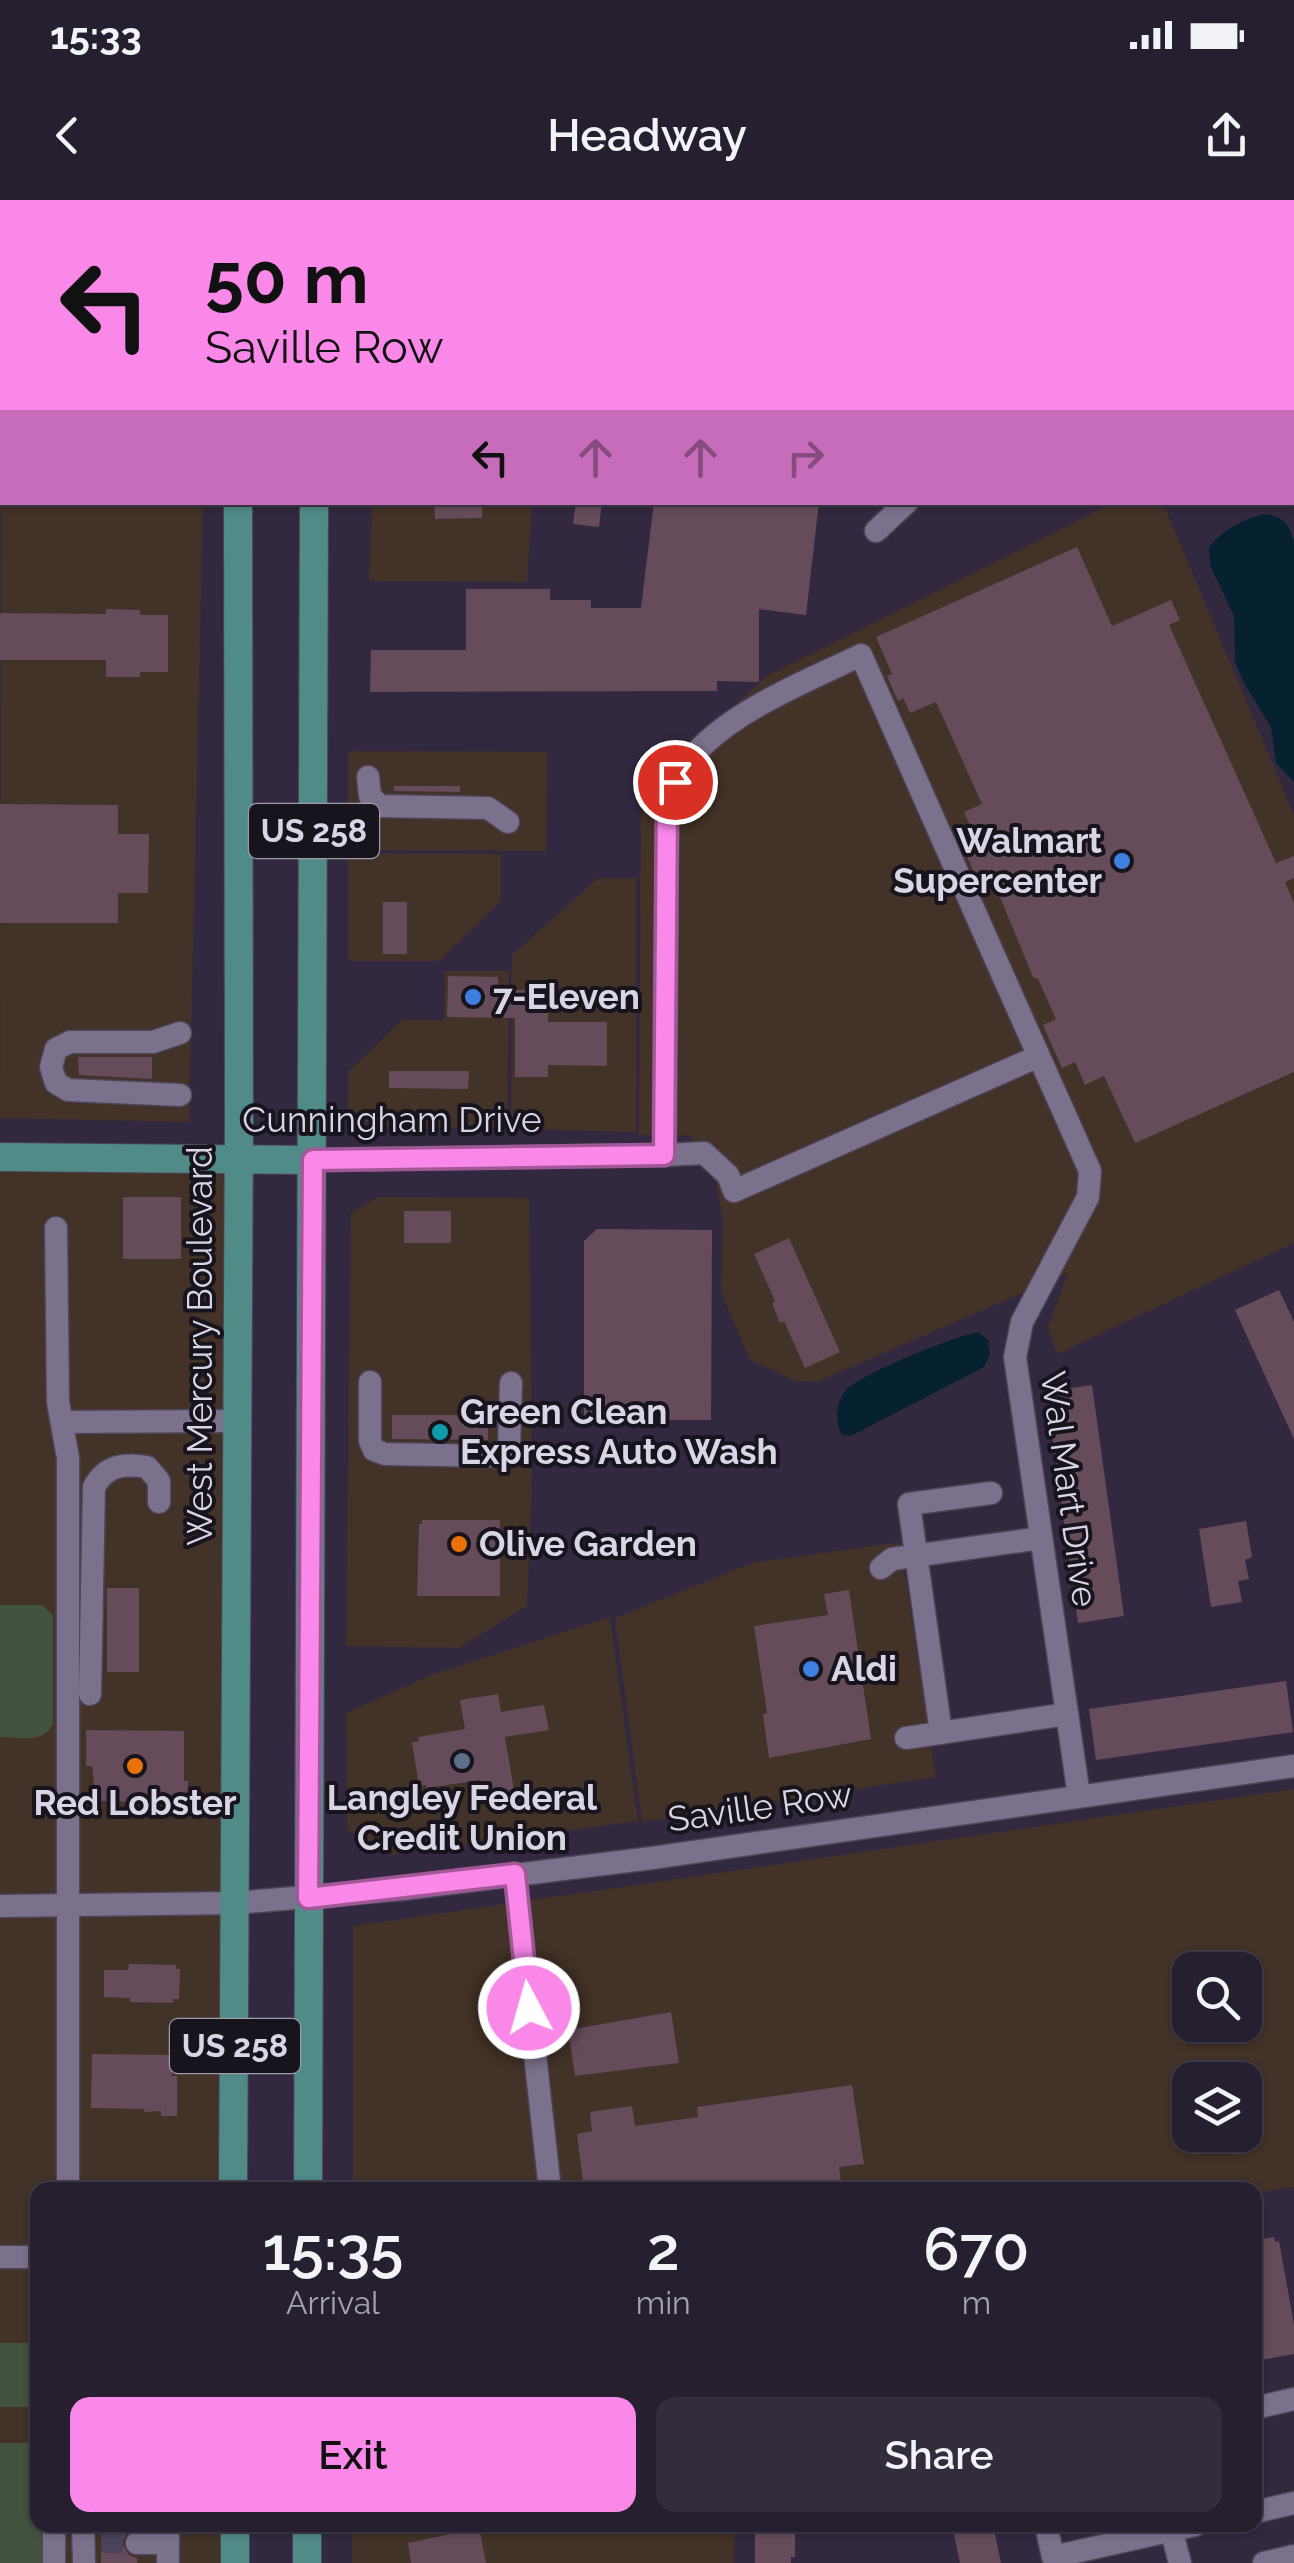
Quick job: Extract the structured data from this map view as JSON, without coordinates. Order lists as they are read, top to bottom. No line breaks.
{"streets":{"main road":["US 258","Cunningham Drive","West Mercury Boulevard"],"street":["Wal Mart Drive","Saville Row"]},"crossings":[["US 258","Cunningham Drive"],["US 258","Saville Row"],["Cunningham Drive","West Mercury Boulevard"],["Cunningham Drive","Wal Mart Drive"],["West Mercury Boulevard","Saville Row"],["Wal Mart Drive","Saville Row"]],"places":["Walmart Supercenter","7-Eleven","Green Clean Express Auto Wash","Olive Garden","Aldi","Langley Federal Credit Union","Red Lobster"],"page":{"status":"15:33","header":"Headway","turn":["50 m","Saville Row"],"eta":["15:35","Arrival","2","min","670","m"],"buttons":["Exit","Share"]}}
